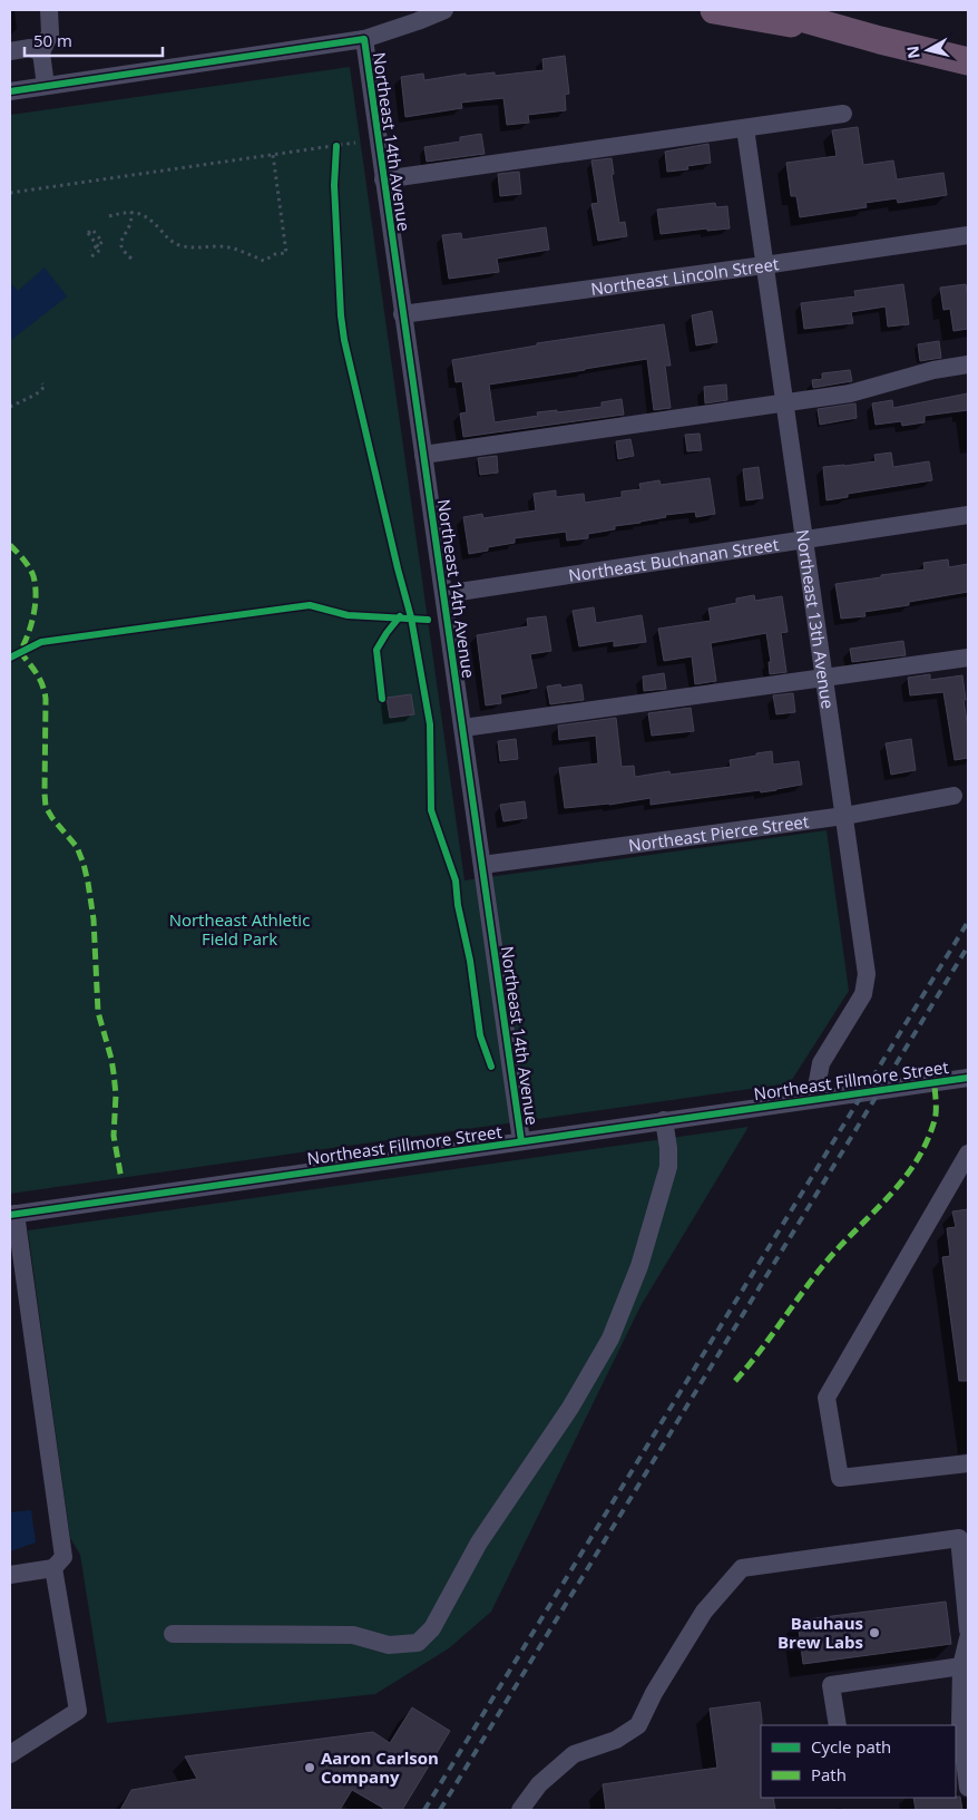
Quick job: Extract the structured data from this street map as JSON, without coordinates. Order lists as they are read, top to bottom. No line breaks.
{"streets":{"street":["Northeast 14th Avenue","Northeast Lincoln Street","Northeast Buchanan Street","Northeast 13th Avenue","Northeast Pierce Street","Northeast Fillmore Street"]},"crossings":[["Northeast 14th Avenue","Northeast Lincoln Street"],["Northeast 14th Avenue","Northeast Buchanan Street"],["Northeast 14th Avenue","Northeast Pierce Street"],["Northeast 14th Avenue","Northeast Fillmore Street"],["Northeast Lincoln Street","Northeast 13th Avenue"],["Northeast Buchanan Street","Northeast 13th Avenue"],["Northeast 13th Avenue","Northeast Pierce Street"],["Northeast 13th Avenue","Northeast Fillmore Street"]],"parks":["Northeast Athletic Field Park"],"places":["Bauhaus Brew Labs","Aaron Carlson Company"],"legend":["Cycle path","Path"],"scale_bar":"50 m","north":"left"}
